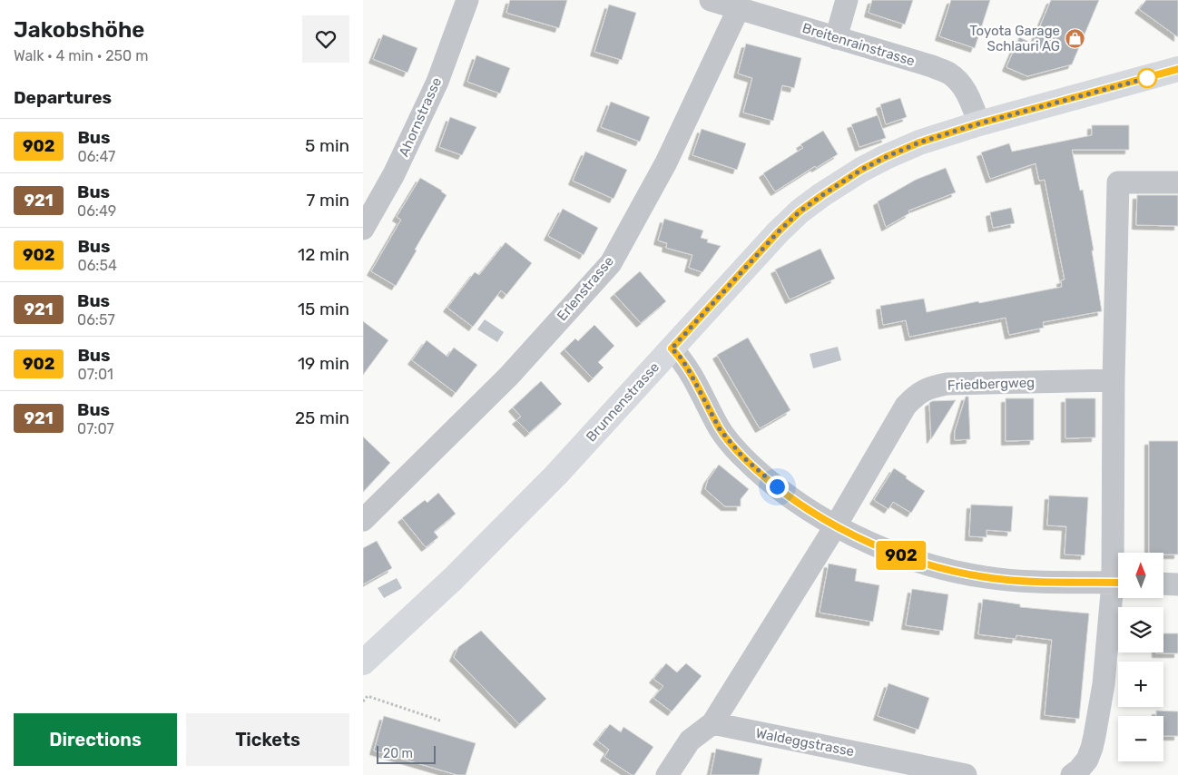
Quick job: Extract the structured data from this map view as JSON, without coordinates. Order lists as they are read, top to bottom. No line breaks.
{"streets":{"main road":["Brunnenstrasse"],"street":["Breitenrainstrasse","Ahornstrasse","Erlenstrasse","Friedbergweg","Waldeggstrasse"]},"crossings":[["Breitenrainstrasse","Erlenstrasse"],["Breitenrainstrasse","Brunnenstrasse"],["Friedbergweg","Waldeggstrasse"]],"places":{"shop":["Toyota Garage Schlauri AG"]},"lines":["bus line 902"],"scale_bar":"20 m","north":"top","page":{"heading":[["Jakobshöhe","Walk · 4 min · 250 m"],"Departures"],"on_map":"902","list":[{"mark":"902","name":"Bus","note":"06:47","value":"5 min"},{"mark":"921","name":"Bus","note":"06:49","value":"7 min"},{"mark":"902","name":"Bus","note":"06:54","value":"12 min"},{"mark":"921","name":"Bus","note":"06:57","value":"15 min"},{"mark":"902","name":"Bus","note":"07:01","value":"19 min"},{"mark":"921","name":"Bus","note":"07:07","value":"25 min"}],"map_buttons":["+","−"],"buttons":["Directions","Tickets"],"scale":"20 m"}}
